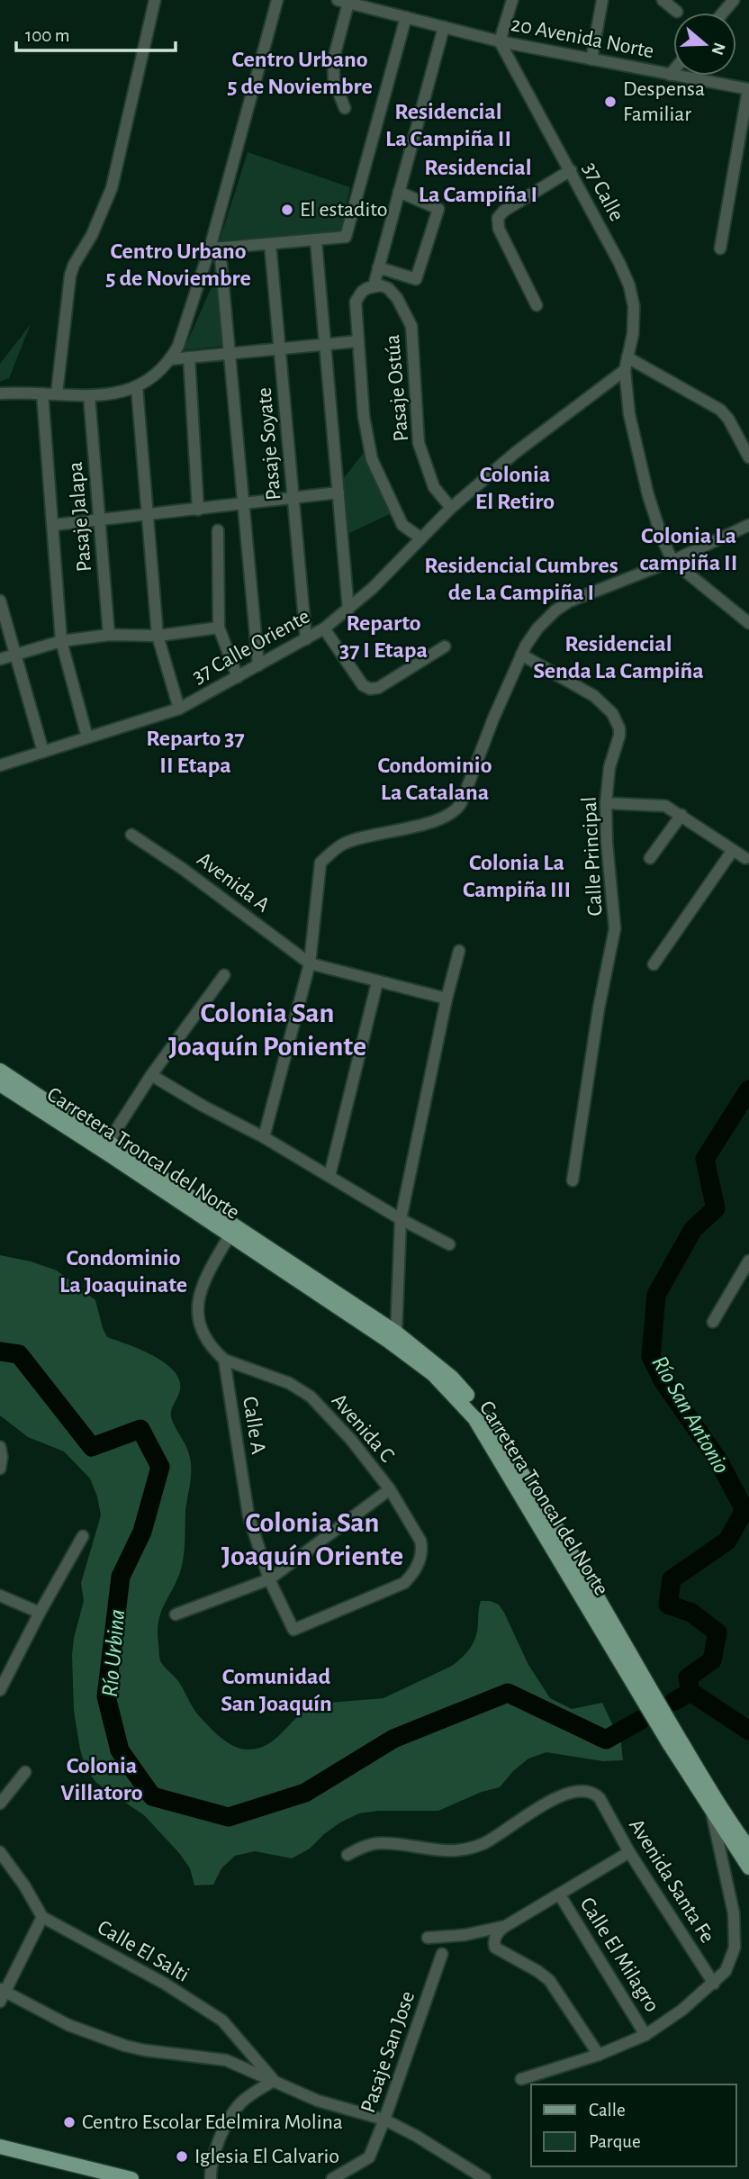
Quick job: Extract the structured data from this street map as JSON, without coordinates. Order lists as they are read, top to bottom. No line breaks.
{"streets":{"main road":["Carretera Troncal del Norte"],"street":["20 Avenida Norte","37 Calle","Pasaje Ostúa","Pasaje Soyate","Pasaje Jalapa","37 Calle Oriente","Calle Principal","Avenida A","Calle A","Avenida C","Avenida Santa Fe","Calle El Salti","Calle El Milagro","Pasaje San Jose"]},"crossings":[["20 Avenida Norte","37 Calle"],["37 Calle","37 Calle Oriente"],["Pasaje Ostúa","37 Calle Oriente"],["Pasaje Soyate","37 Calle Oriente"],["Calle A","Avenida C"],["Avenida Santa Fe","Calle El Milagro"]],"districts":["Centro Urbano 5 de Noviembre","Residencial La Campiña II","Residencial La Campiña I","Centro Urbano 5 de Noviembre","Colonia El Retiro","Colonia La campiña II","Residencial Cumbres de La Campiña I","Reparto 37 I Etapa","Residencial Senda La Campiña","Reparto 37 II Etapa","Condominio La Catalana","Colonia La Campiña III","Colonia San Joaquín Poniente","Condominio La Joaquinate","Colonia San Joaquín Oriente","Comunidad San Joaquín","Colonia Villatoro"],"water":["Río San Antonio","Río Urbina"],"places":["Despensa Familiar","El estadito","Centro Escolar Edelmira Molina","Iglesia El Calvario"],"legend":["Calle","Parque"],"scale_bar":"100 m","north":"right"}
